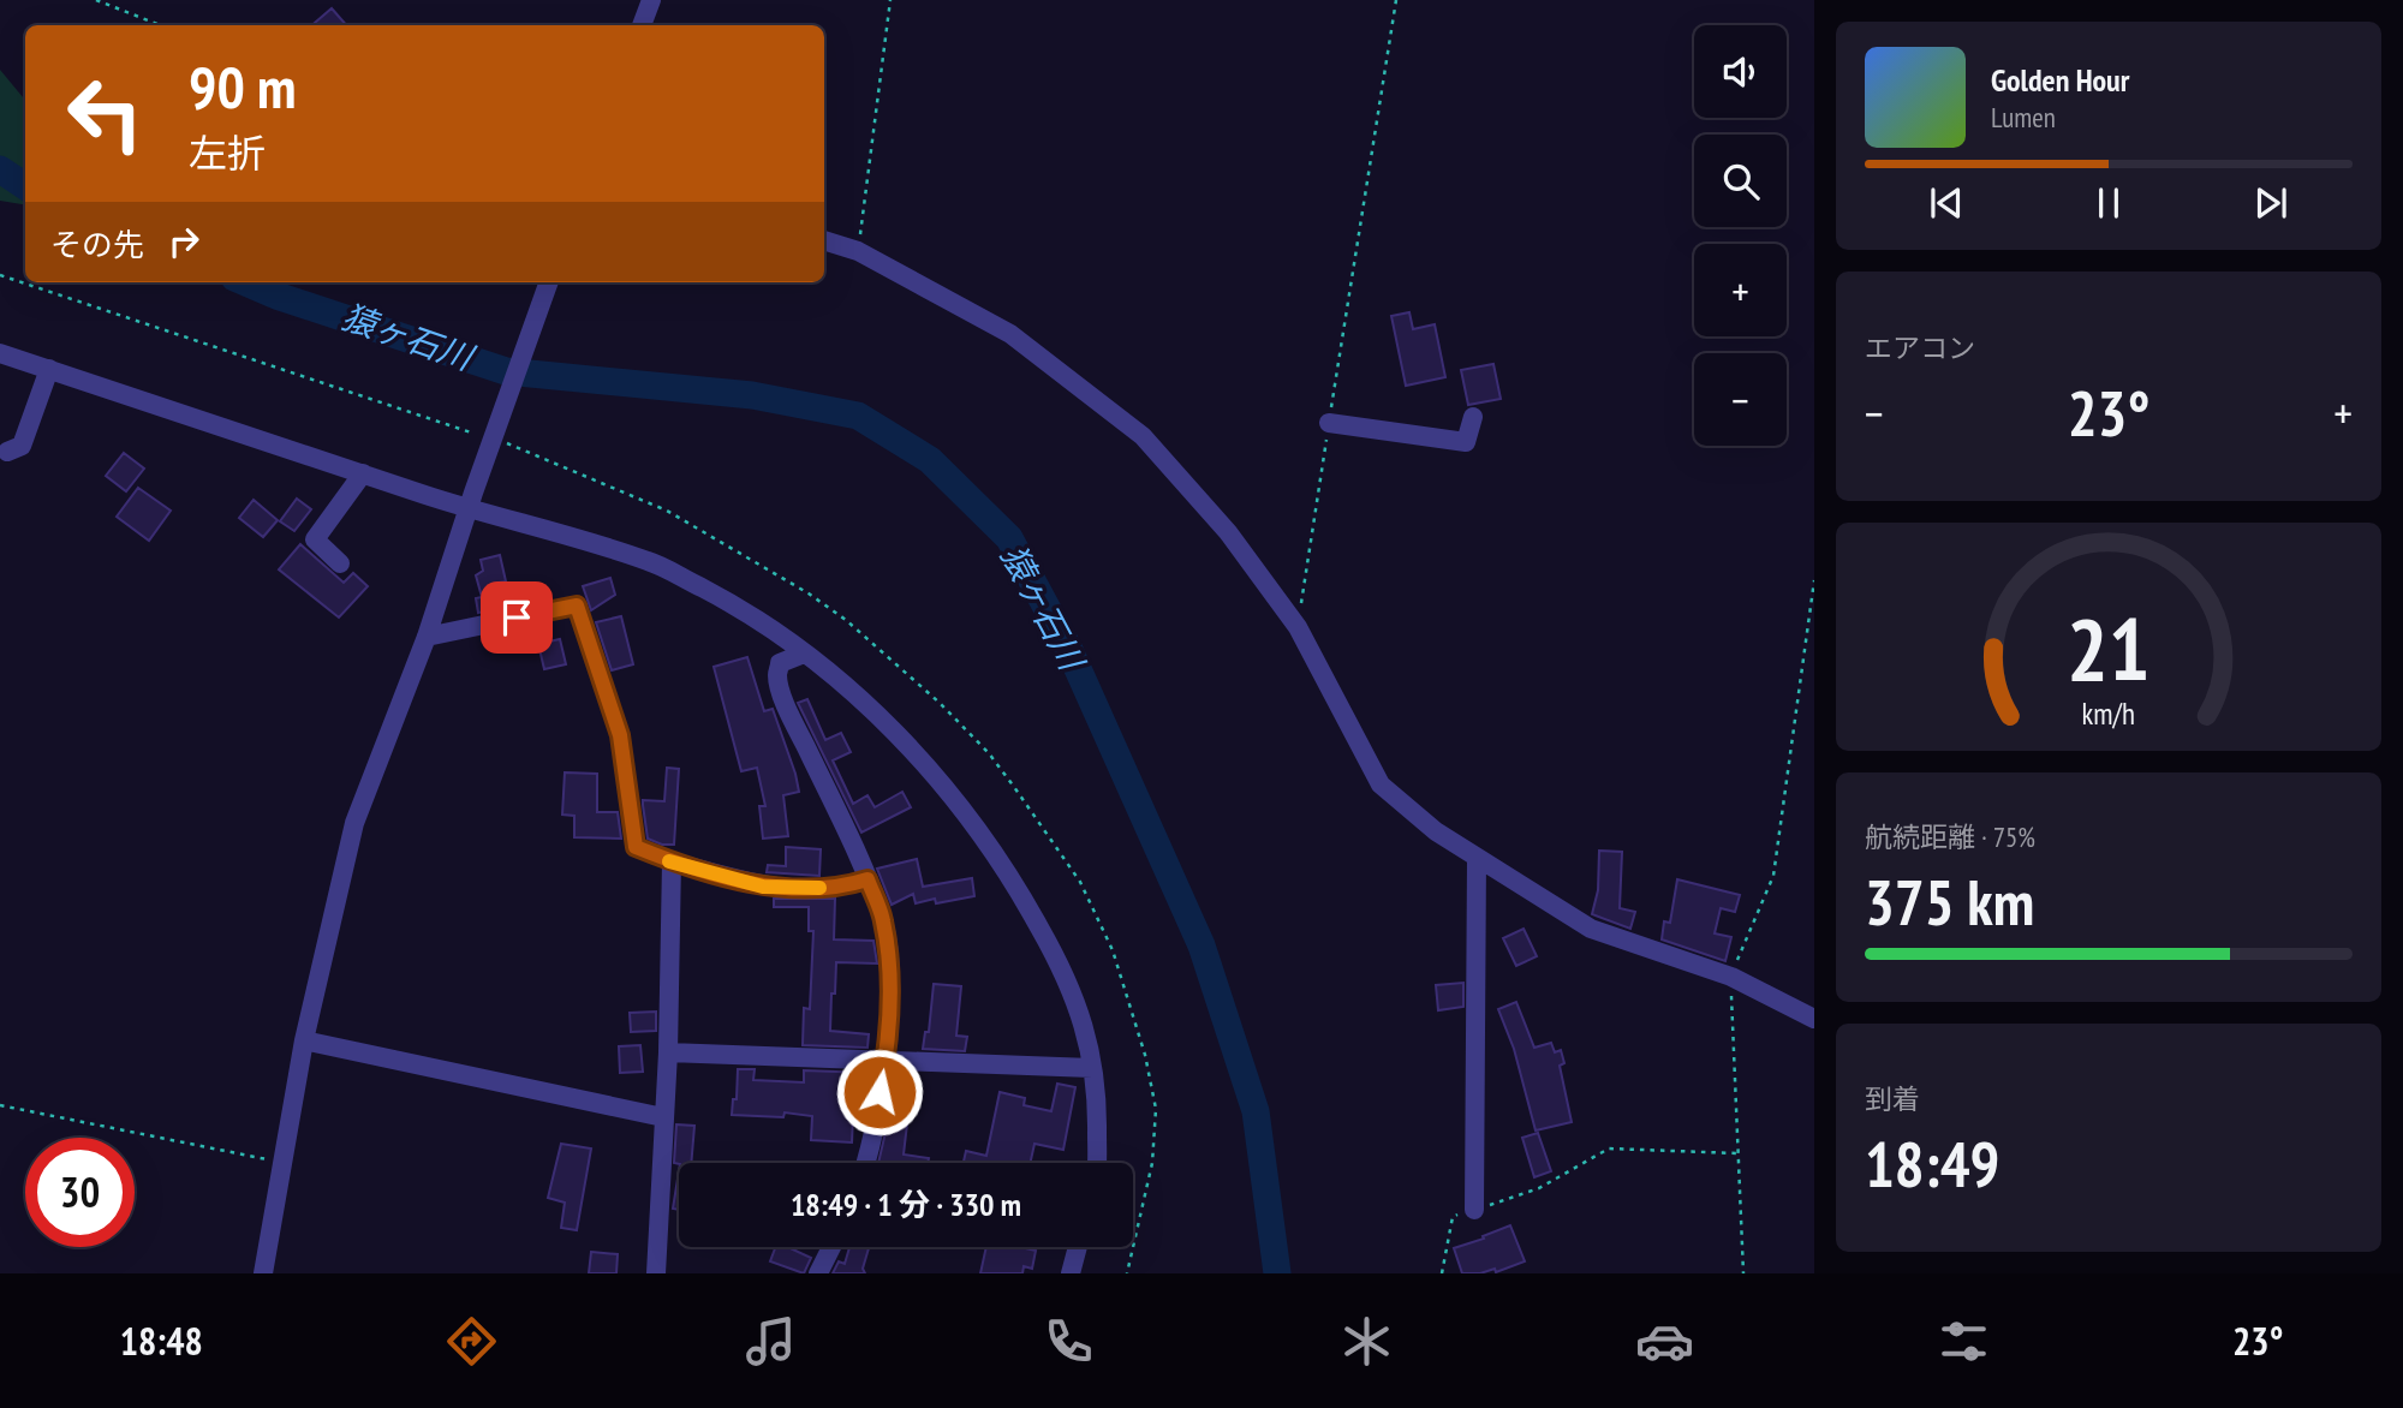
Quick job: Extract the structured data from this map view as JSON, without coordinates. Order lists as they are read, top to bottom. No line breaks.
{"water":["猿ヶ石川"],"page":{"map_buttons":["+","−"],"turn":["90 m","左折"],"song":["Golden Hour","Lumen"],"then":"その先","tile":["エアコン",["航続距離 · 75%","375 km"],["到着","18:49"]],"heat":["−","23°","+"],"limit":"30","trip":"18:49 · 1 分 · 330 m","tabs":["18:48","23°"],"gauge":["21","km/h"]}}
